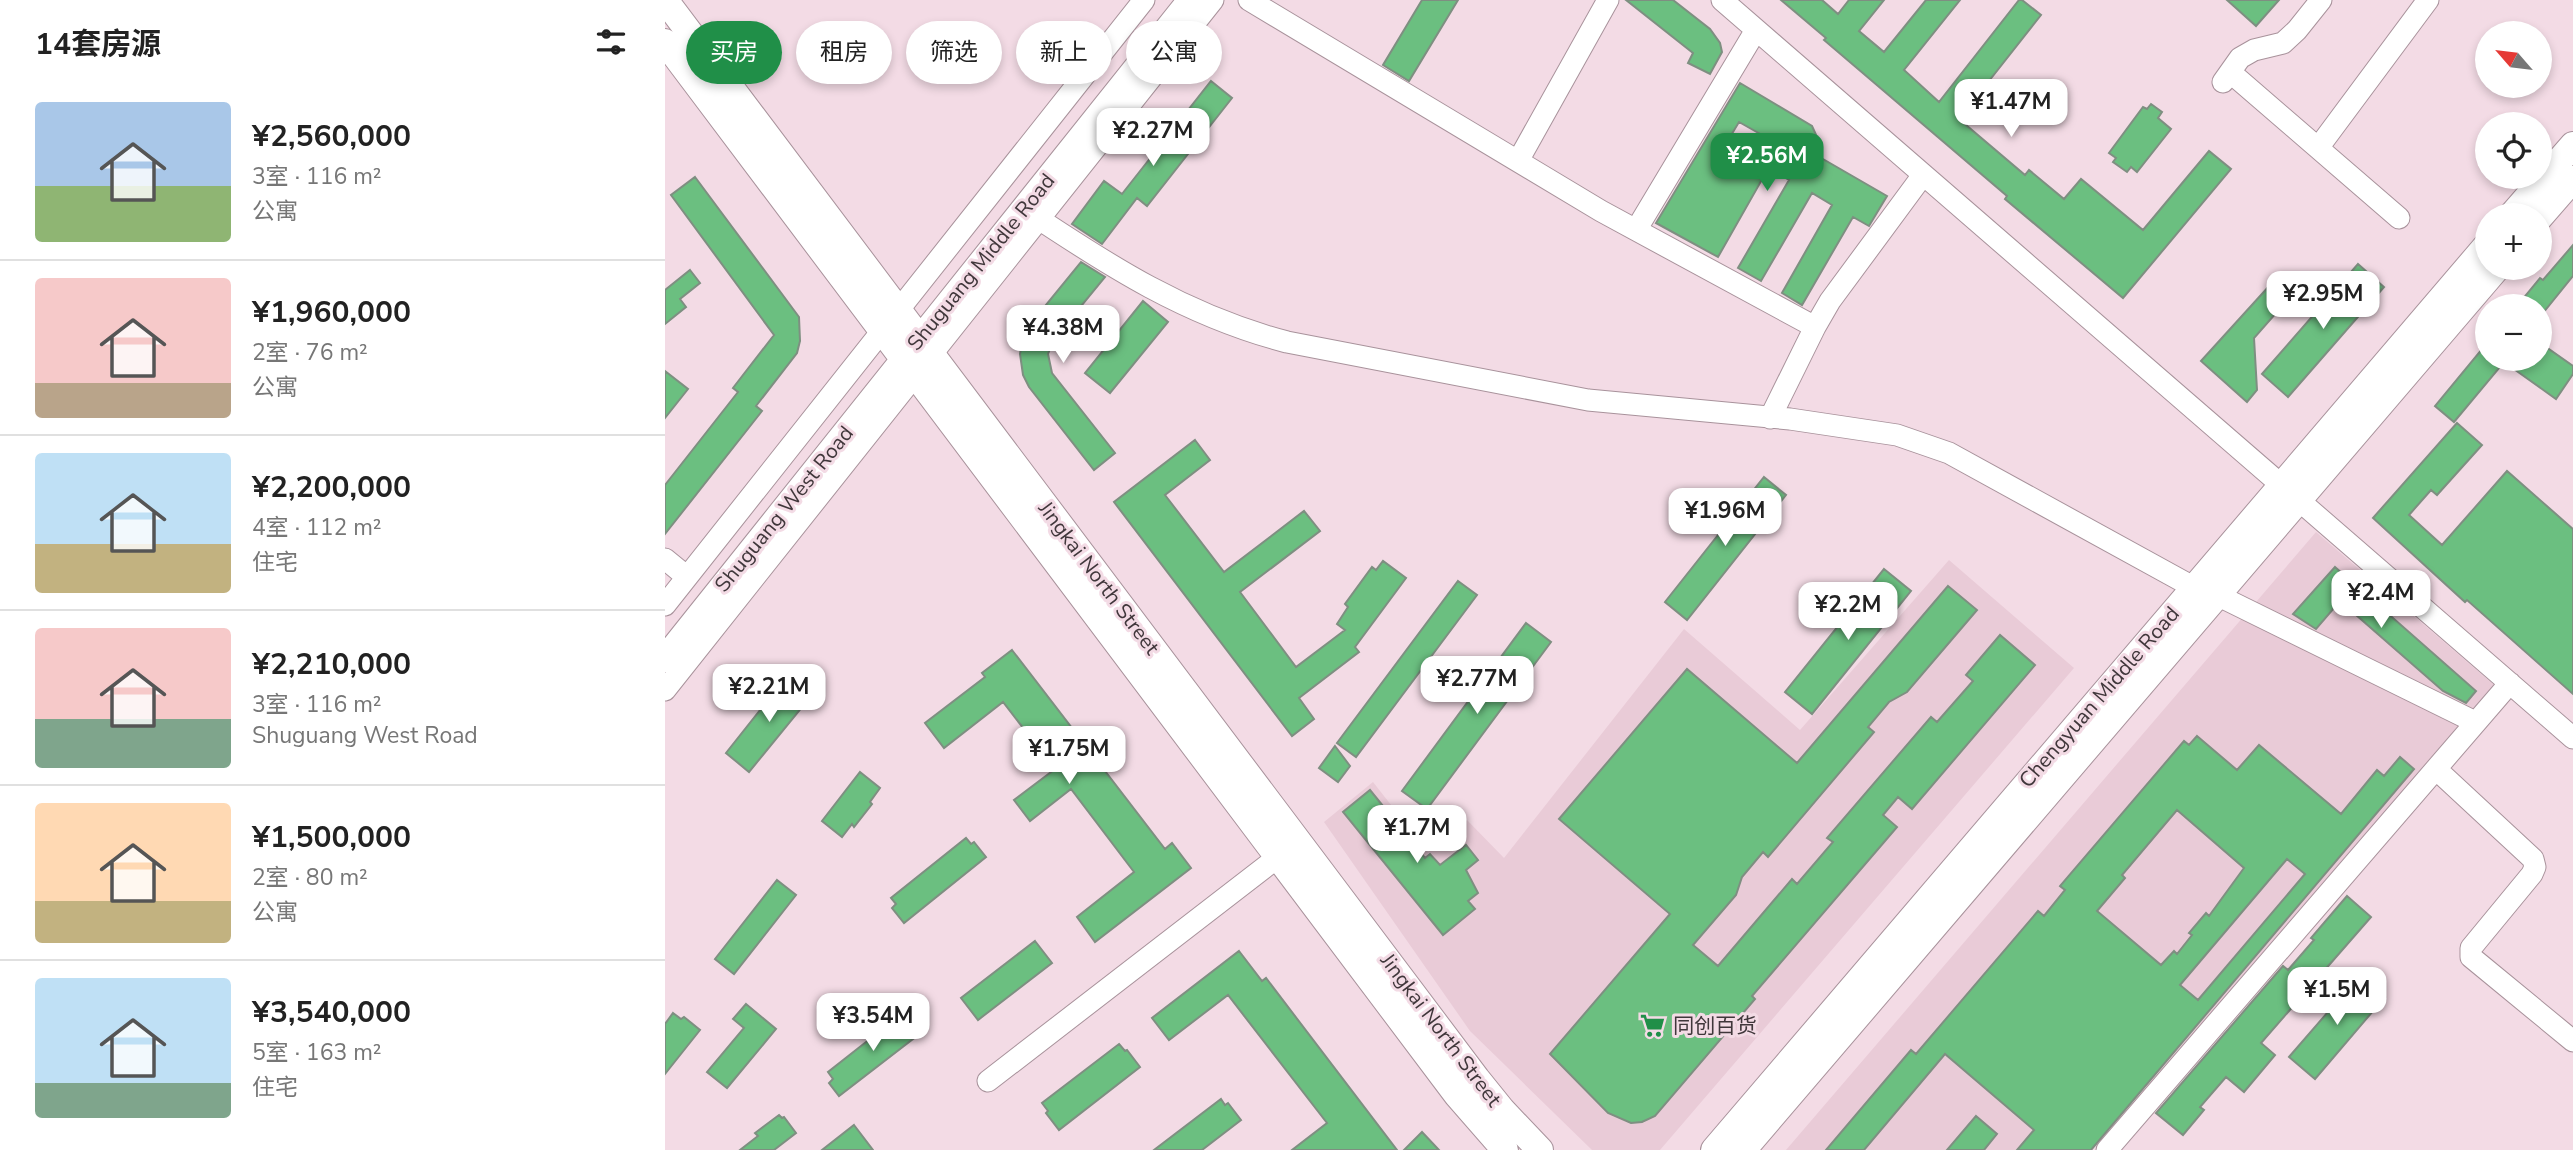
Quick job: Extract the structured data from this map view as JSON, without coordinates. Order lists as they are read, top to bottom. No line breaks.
{"streets":{"main road":["Shuguang Middle Road","Shuguang West Road","Jingkai North Street","Chengyuan Middle Road"]},"crossings":[["Shuguang Middle Road","Shuguang West Road"],["Shuguang Middle Road","Jingkai North Street"],["Shuguang West Road","Jingkai North Street"]],"places":{"supermarket":["同创百货"]},"north":"top left","page":{"heading":"14套房源","map_buttons":["+","−"],"chip":["买房","租房","筛选","新上","公寓"],"price":["¥1.47M","¥2.27M","¥2.56M","¥2.95M","¥4.38M","¥1.96M","¥2.4M","¥2.2M","¥2.77M","¥2.21M","¥1.75M","¥1.7M","¥1.5M","¥3.54M"],"list":[{"name":"¥2,560,000","note":"3室 · 116 m² · 公寓"},{"name":"¥1,960,000","note":"2室 · 76 m² · 公寓"},{"name":"¥2,200,000","note":"4室 · 112 m² · 住宅"},{"name":"¥2,210,000","note":"3室 · 116 m² · Shuguang West Road"},{"name":"¥1,500,000","note":"2室 · 80 m² · 公寓"},{"name":"¥3,540,000","note":"5室 · 163 m² · 住宅"}]}}
